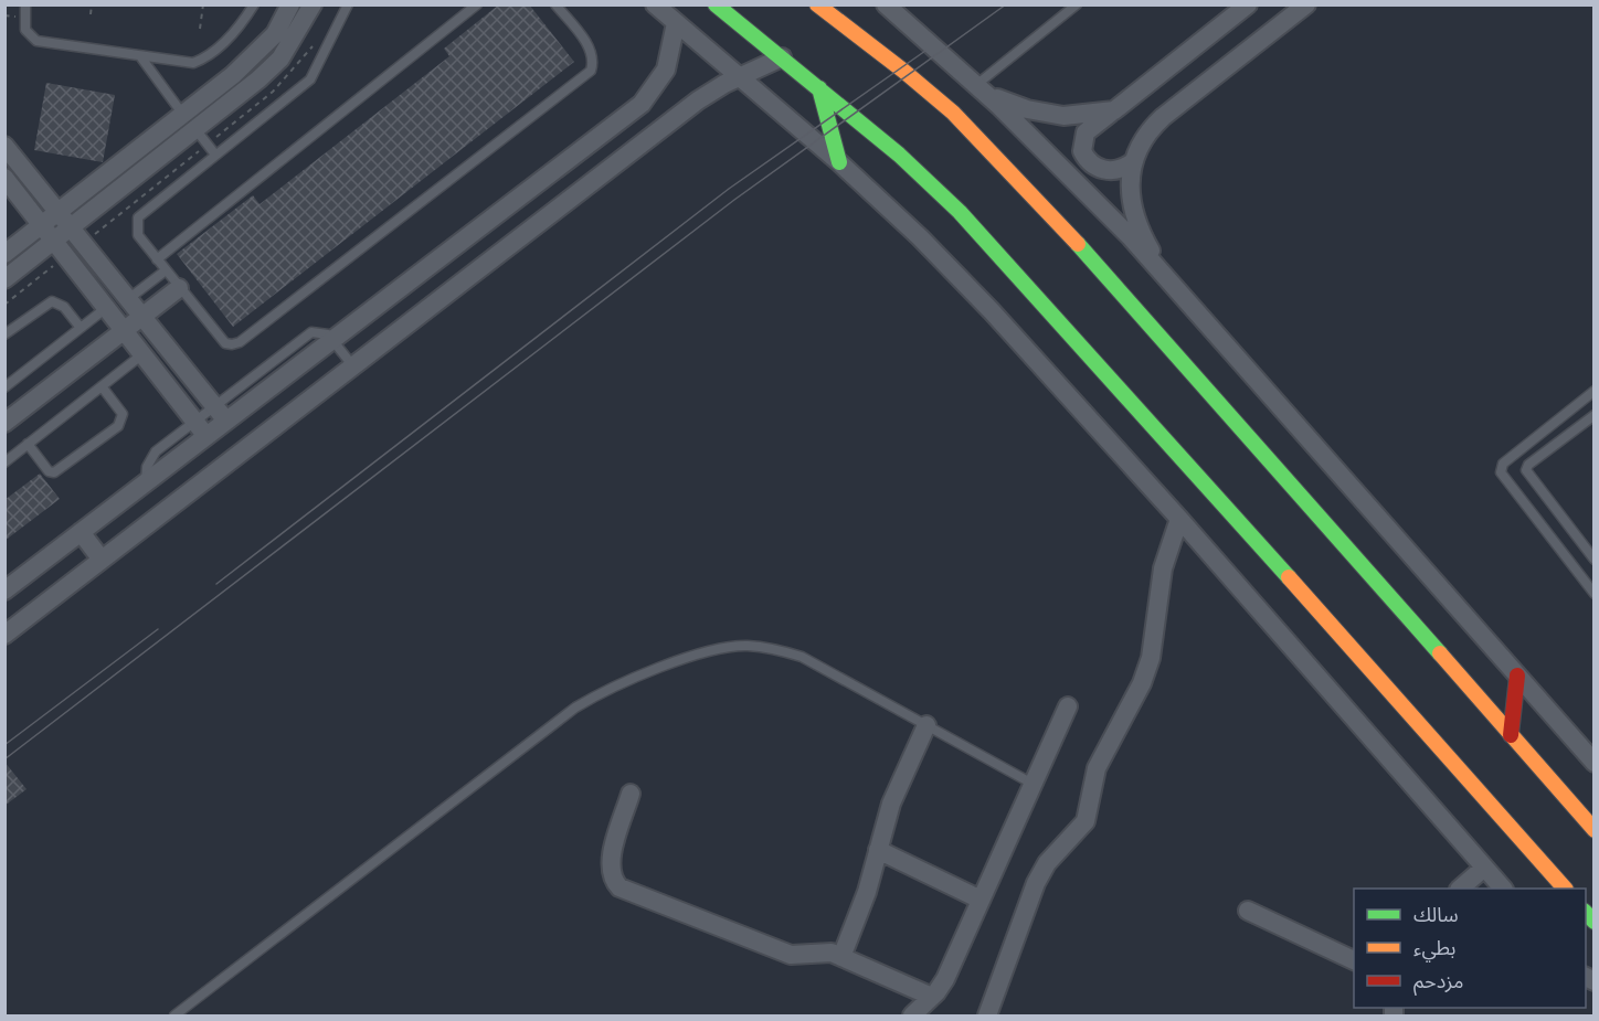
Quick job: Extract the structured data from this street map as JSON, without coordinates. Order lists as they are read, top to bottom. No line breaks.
{"legend":["سالك","بطيء","مزدحم"]}
